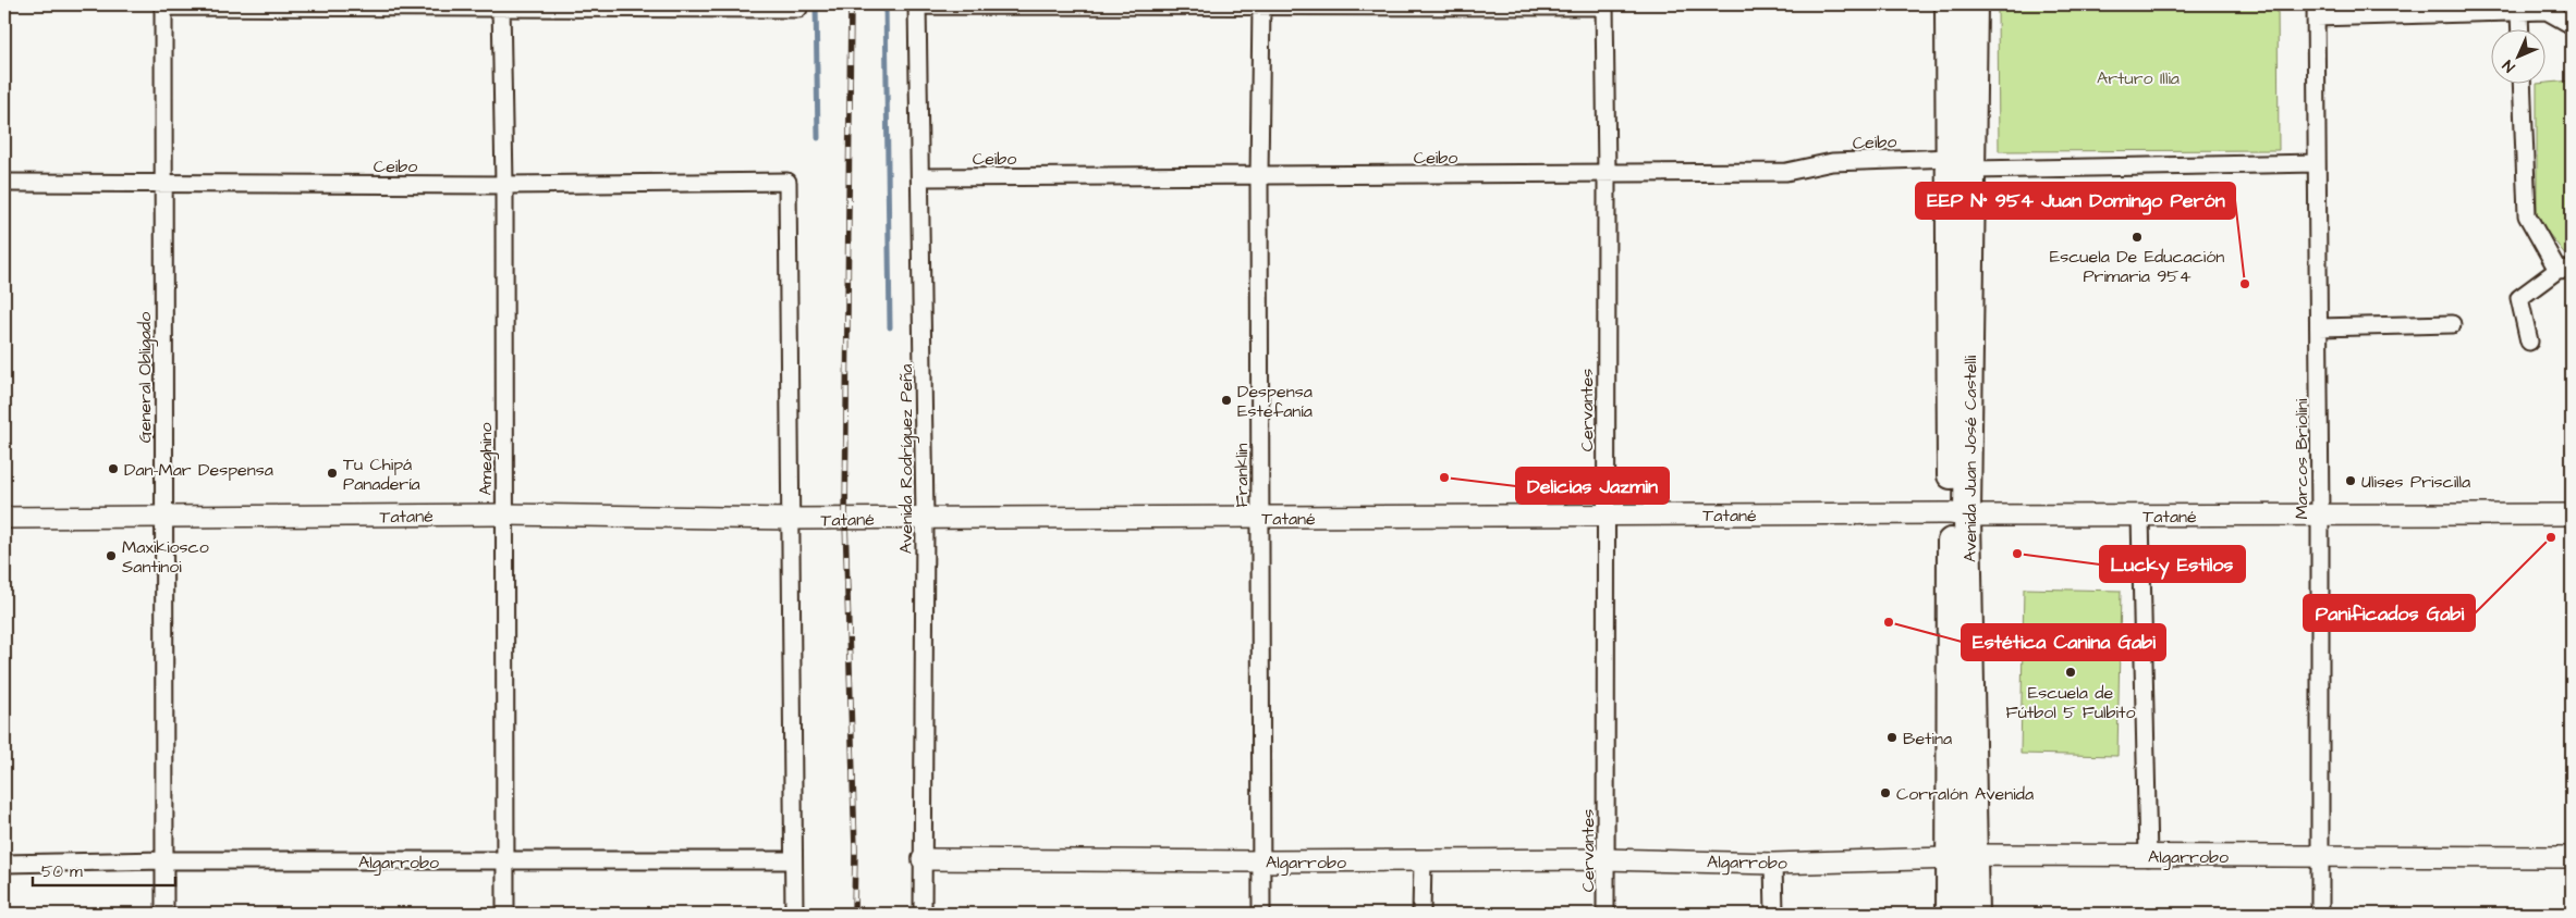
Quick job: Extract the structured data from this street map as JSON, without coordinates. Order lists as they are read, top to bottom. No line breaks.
{"streets":{"main road":["Avenida Juan José Castelli"],"street":["Ceibo","General Obligado","Cervantes","Ameghino","Avenida Rodríguez Peña","Marcos Briolini","Franklin","Tatané","Algarrobo"]},"crossings":[["Ceibo","General Obligado"],["Ceibo","Cervantes"],["Ceibo","Ameghino"],["Ceibo","Avenida Rodríguez Peña"],["Ceibo","Avenida Juan José Castelli"],["Ceibo","Franklin"],["Ceibo","Tatané"],["General Obligado","Tatané"],["General Obligado","Algarrobo"],["Cervantes","Tatané"],["Cervantes","Algarrobo"],["Ameghino","Tatané"],["Ameghino","Algarrobo"],["Avenida Rodríguez Peña","Tatané"],["Avenida Rodríguez Peña","Algarrobo"],["Avenida Juan José Castelli","Tatané"],["Avenida Juan José Castelli","Algarrobo"],["Marcos Briolini","Tatané"],["Marcos Briolini","Algarrobo"],["Franklin","Tatané"],["Franklin","Algarrobo"]],"parks":["Arturo Illia"],"places":["Escuela De Educación Primaria 954","EEP N° 954 Juan Domingo Perón","Despensa Estefanía","Dan-Mar Despensa","Tu Chipá Panadería","Delicias Jazmin","Ulises Priscilla","Panificados Gabi","Lucky Estilos","Maxikiosco Santinoi","Estética Canina Gabi","Escuela de Fútbol 5 Fulbito","Betina","Corralón Avenida"],"scale_bar":"50 m","north":"bottom left"}
